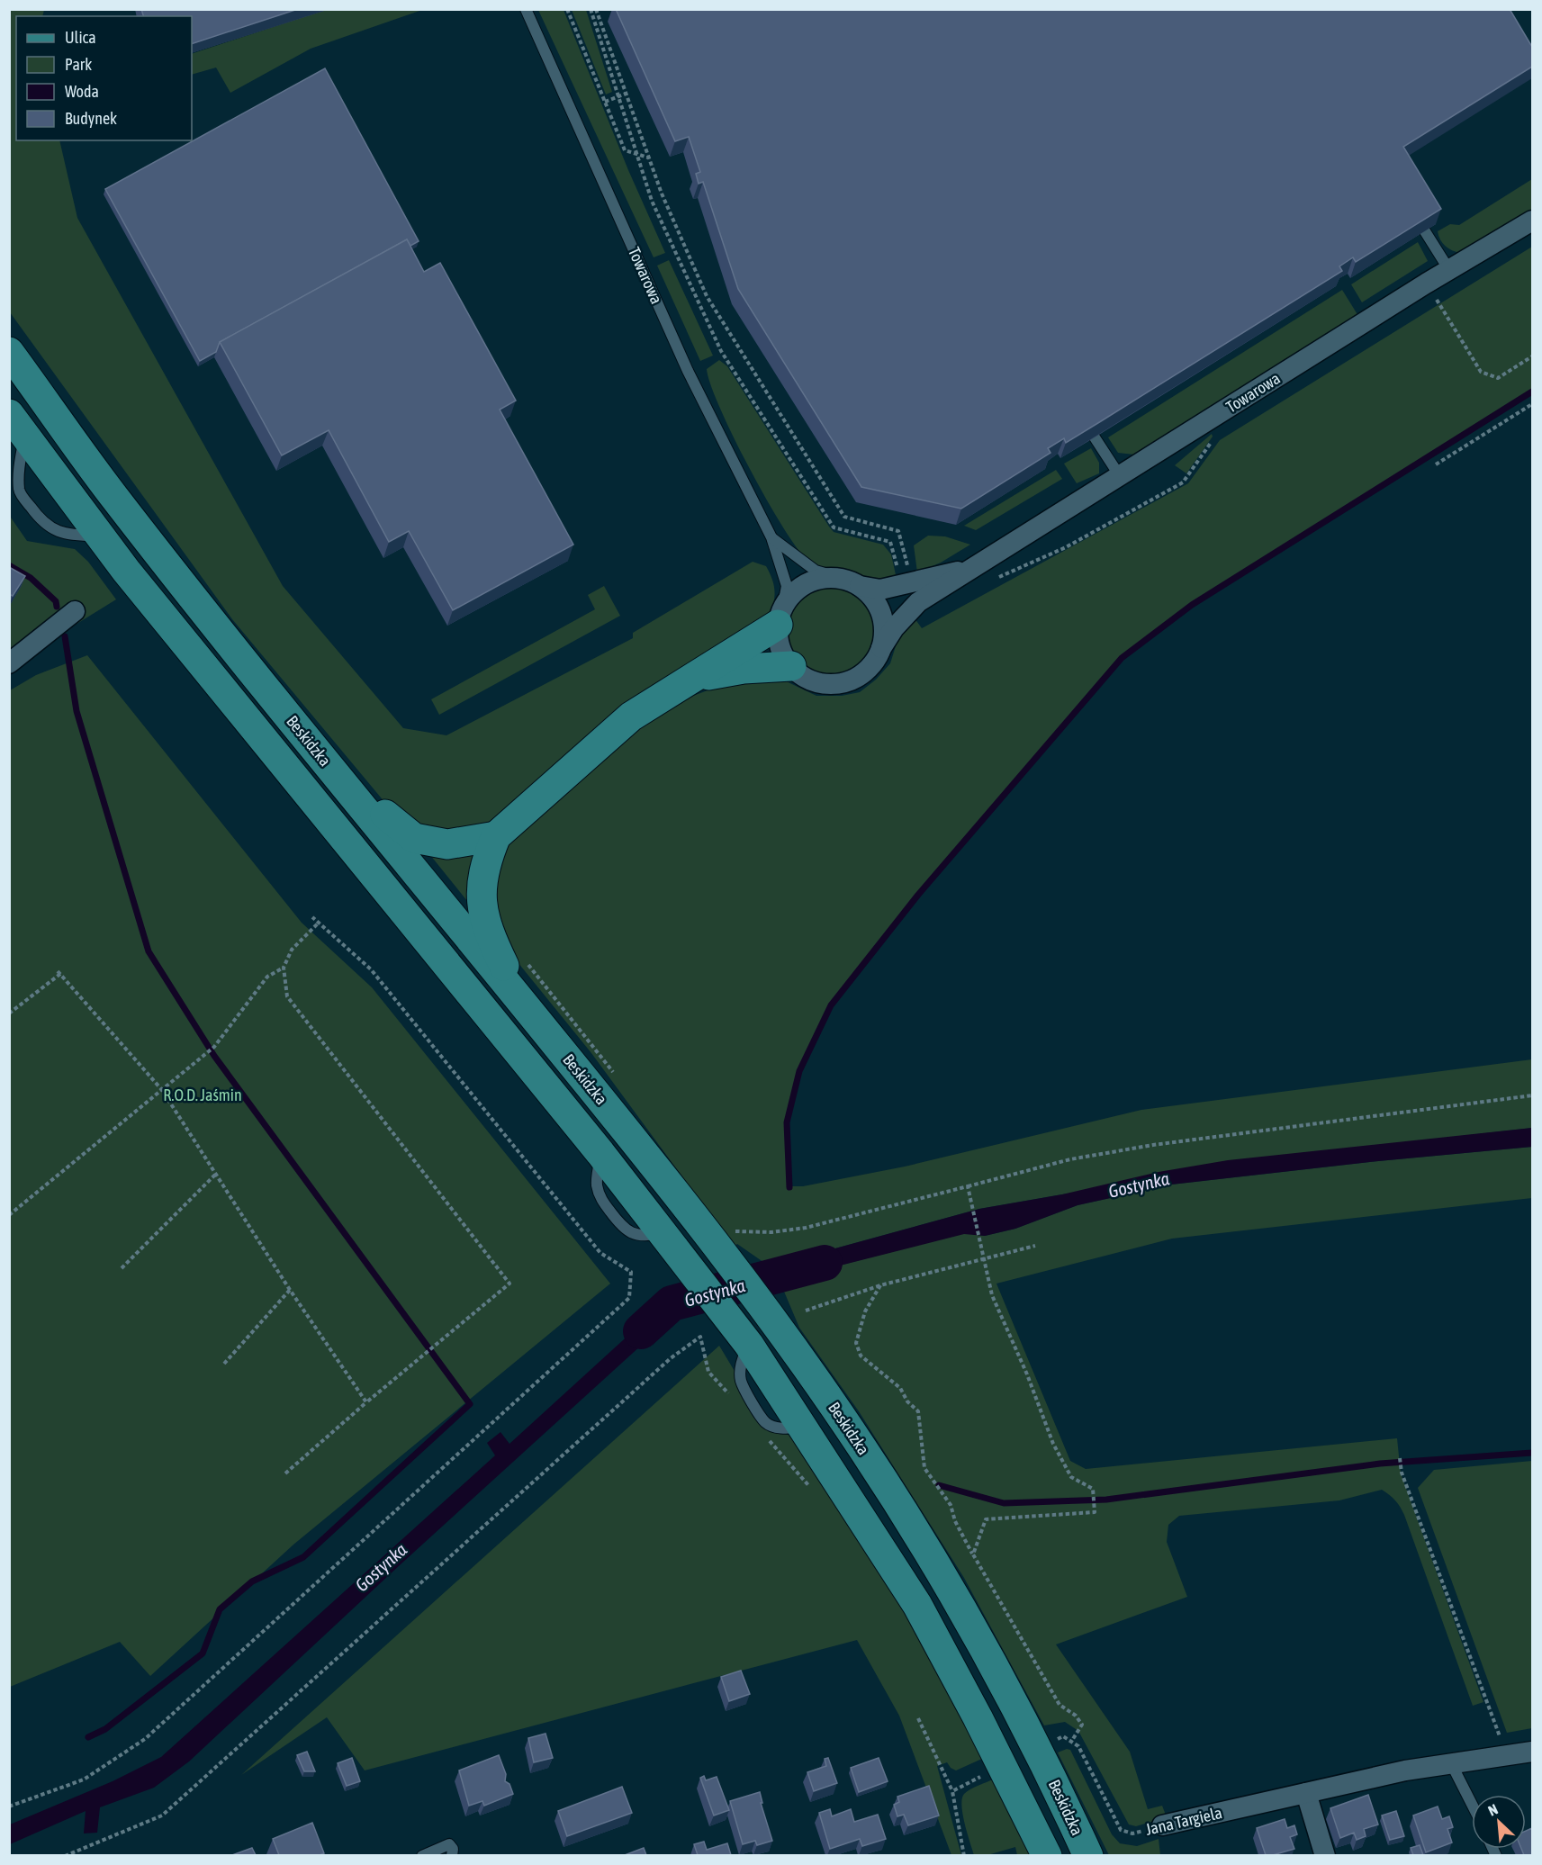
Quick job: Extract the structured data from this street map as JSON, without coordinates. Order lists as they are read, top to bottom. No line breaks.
{"streets":{"main road":["Beskidzka"],"street":["Towarowa","Jana Targiela"]},"water":["Gostynka"],"parks":["R.O.D. Jaśmin"],"legend":["Ulica","Park","Woda","Budynek"],"north":"top left"}
